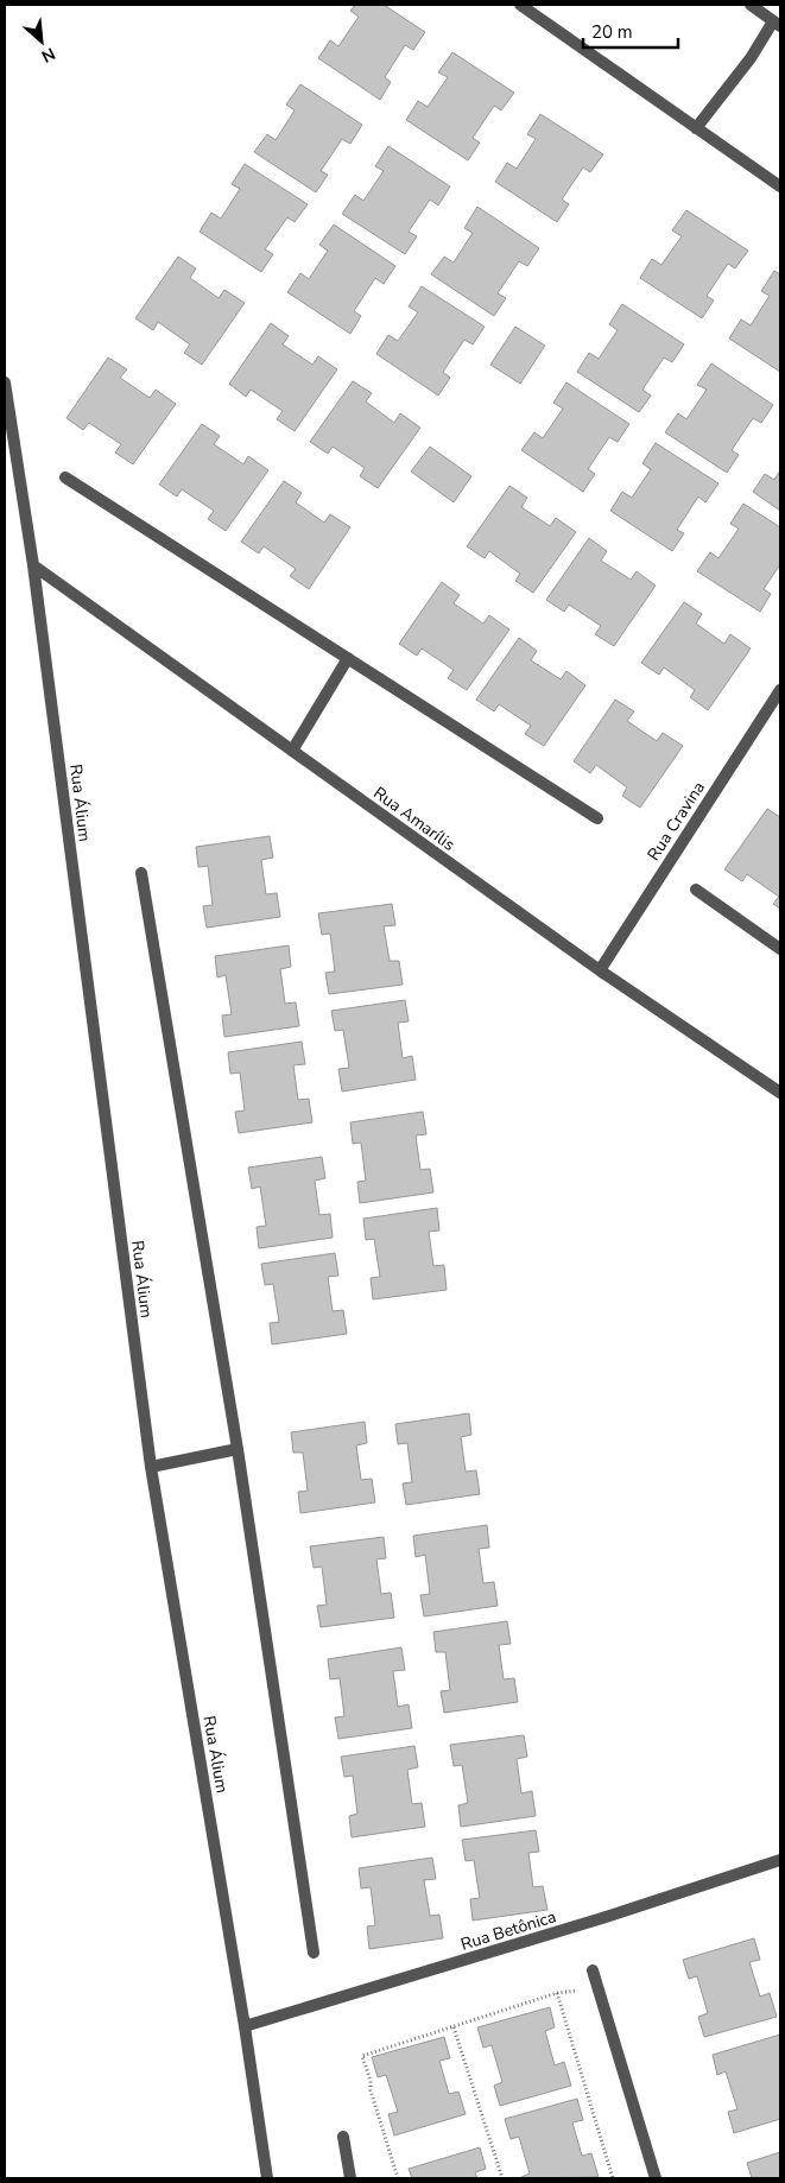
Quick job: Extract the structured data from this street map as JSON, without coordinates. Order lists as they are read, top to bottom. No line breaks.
{"streets":{"street":["Rua Álium","Rua Amarílis","Rua Cravina","Rua Betônica"]},"crossings":[["Rua Álium","Rua Amarílis"],["Rua Álium","Rua Betônica"],["Rua Amarílis","Rua Cravina"]],"scale_bar":"20 m","north":"bottom right"}
